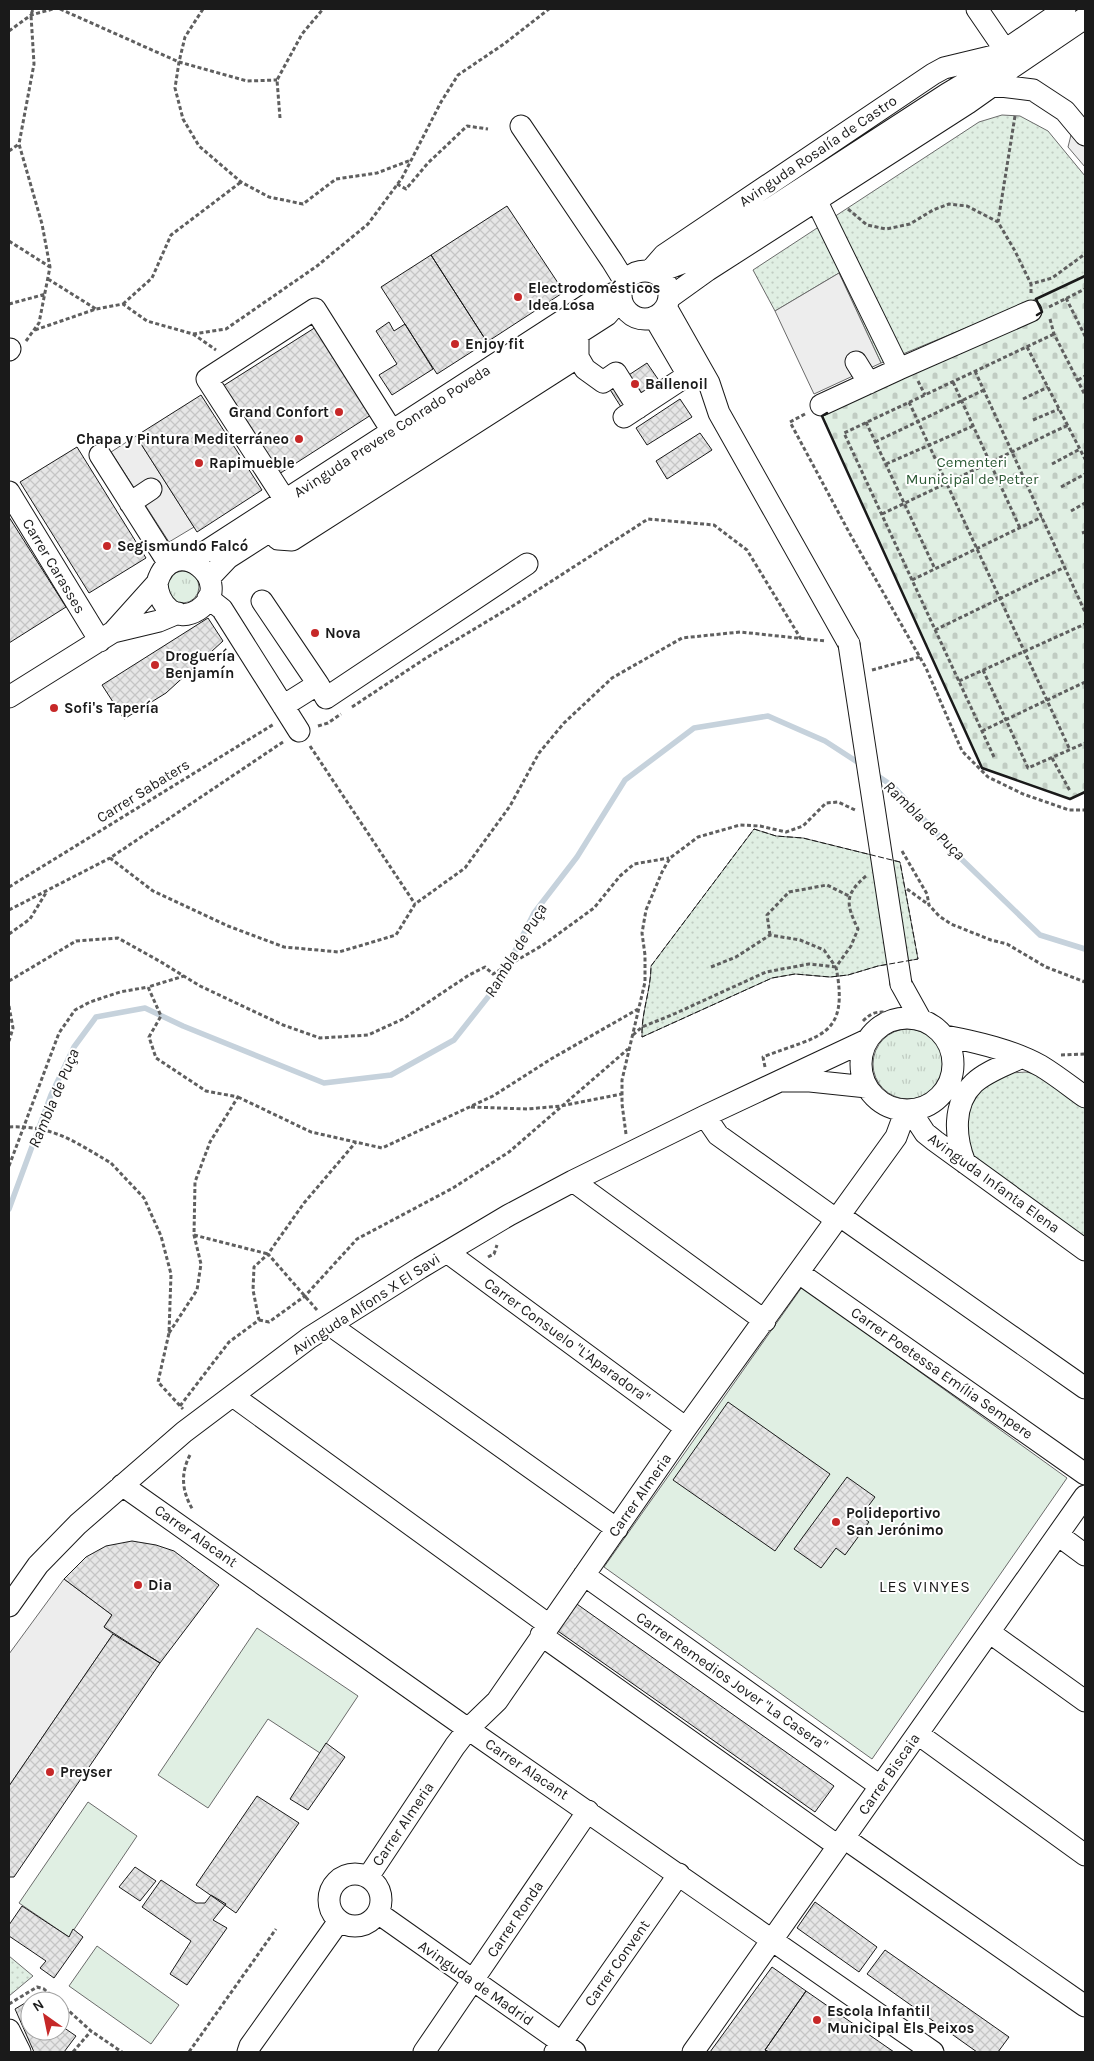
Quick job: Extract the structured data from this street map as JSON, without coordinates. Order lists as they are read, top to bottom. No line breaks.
{"streets":{"street":["Avinguda Rosalía de Castro","Avinguda Prevere Conrado Poveda","Carrer Carasses","Avinguda Infanta Elena","Avinguda Alfons X El Savi","Carrer Consuelo \"L'Aparadora\"","Carrer Poetessa Emília Sempere","Carrer Almeria","Carrer Alacant","Carrer Remedios Jover \"La Casera\"","Carrer Biscaia","Carrer Ronda","Carrer Convent","Avinguda de Madrid"],"path":["Carrer Sabaters"]},"crossings":[["Avinguda Rosalía de Castro","Avinguda Prevere Conrado Poveda"],["Avinguda Infanta Elena","Avinguda Alfons X El Savi"],["Avinguda Infanta Elena","Carrer Almeria"],["Avinguda Alfons X El Savi","Carrer Consuelo \"L'Aparadora\""],["Avinguda Alfons X El Savi","Carrer Almeria"],["Avinguda Alfons X El Savi","Carrer Alacant"],["Carrer Consuelo \"L'Aparadora\"","Carrer Almeria"],["Carrer Poetessa Emília Sempere","Carrer Almeria"],["Carrer Almeria","Carrer Alacant"],["Carrer Almeria","Carrer Remedios Jover \"La Casera\""],["Carrer Almeria","Avinguda de Madrid"],["Carrer Alacant","Carrer Biscaia"],["Carrer Alacant","Carrer Ronda"],["Carrer Alacant","Carrer Convent"],["Carrer Remedios Jover \"La Casera\"","Carrer Biscaia"],["Carrer Ronda","Avinguda de Madrid"],["Carrer Convent","Avinguda de Madrid"]],"districts":["LES VINYES"],"water":["Rambla de Puça"],"parks":["Cementeri Municipal de Petrer"],"places":["Electrodomésticos Idea Losa","Enjoy fit","Ballenoil","Grand Confort","Chapa y Pintura Mediterráneo","Rapimueble","Segismundo Falcó","Nova","Droguería Benjamín","Sofi's Tapería","Polideportivo San Jerónimo","Dia","Preyser","Escola Infantil Municipal Els Peixos"],"north":"top left"}
